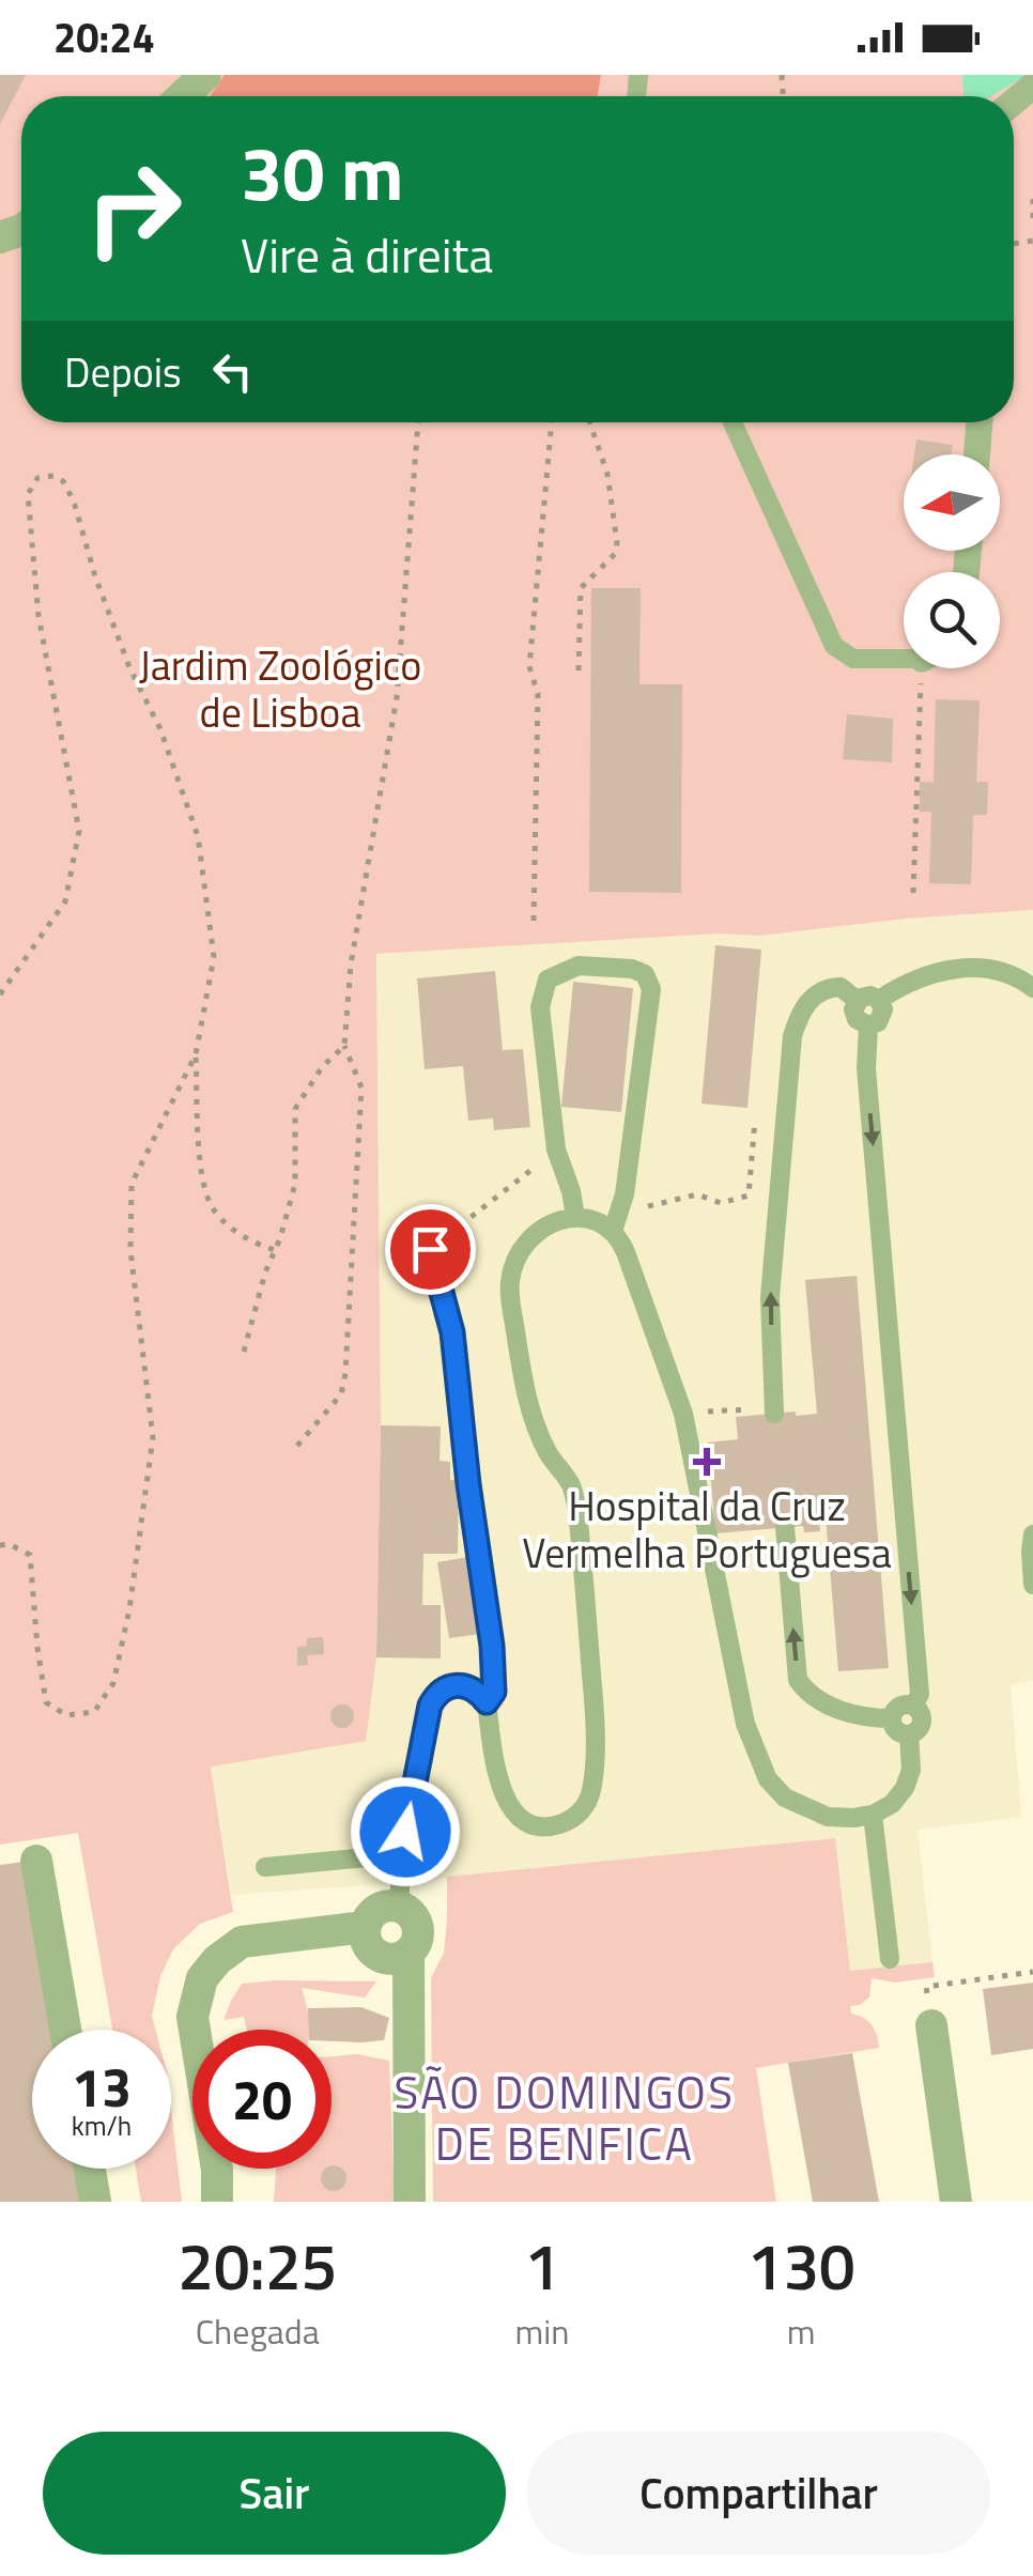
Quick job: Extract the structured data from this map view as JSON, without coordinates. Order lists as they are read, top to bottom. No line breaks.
{"districts":["SÃO DOMINGOS DE BENFICA"],"parks":["Jardim Zoológico de Lisboa"],"places":{"health":["Hospital da Cruz Vermelha Portuguesa"]},"north":"left","page":{"status":"20:24","turn":["30 m","Vire à direita"],"then":"Depois","speed":"13 km/h","limit":"20","eta":["20:25","Chegada","1","min","130","m"],"buttons":["Sair","Compartilhar"]}}
